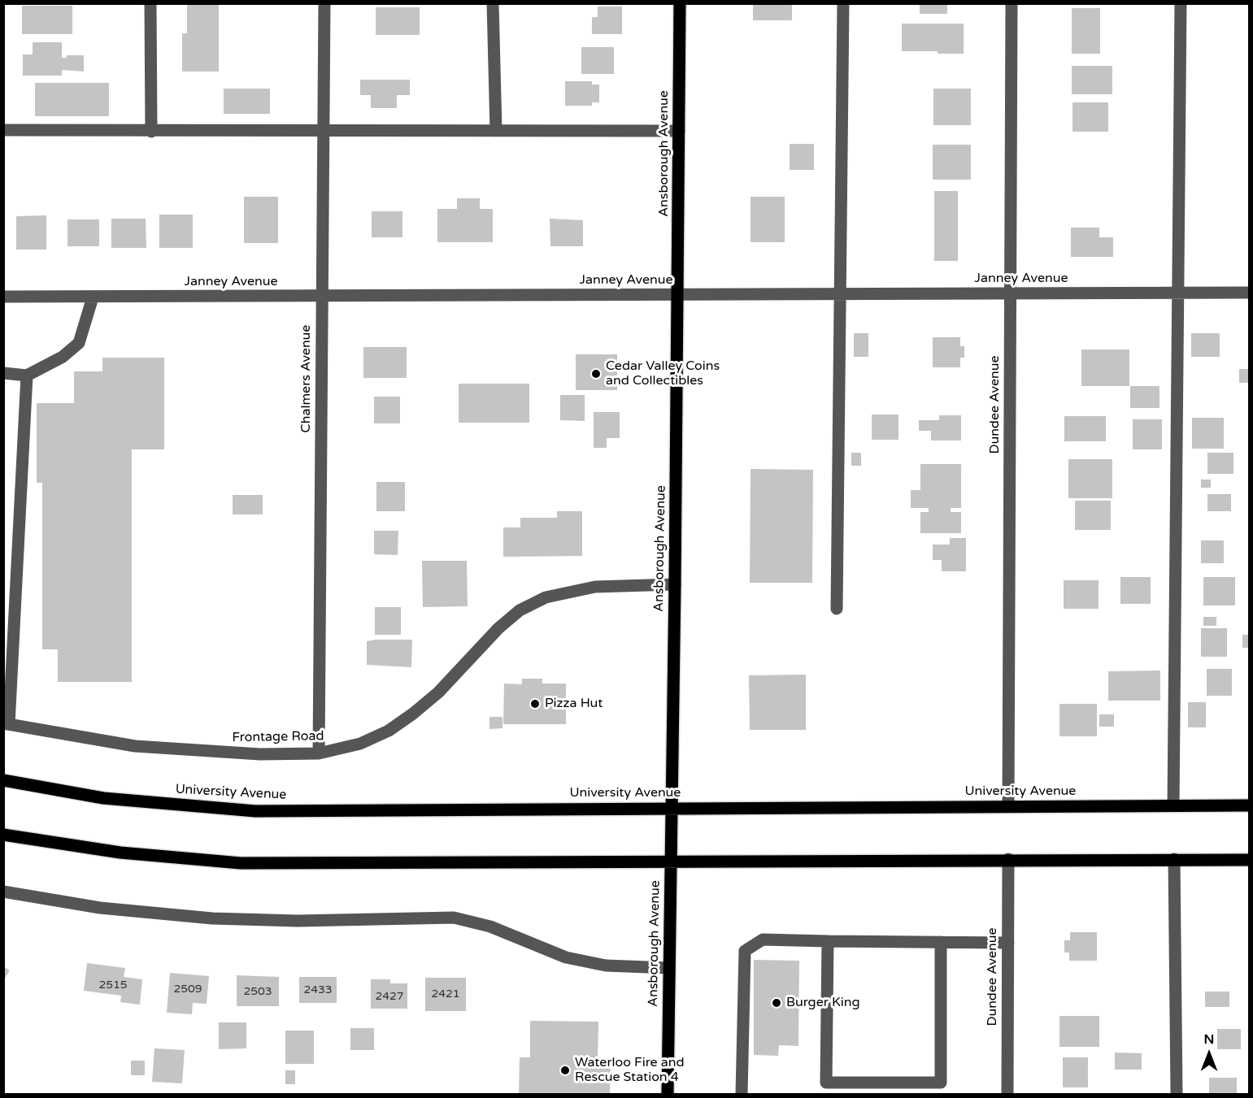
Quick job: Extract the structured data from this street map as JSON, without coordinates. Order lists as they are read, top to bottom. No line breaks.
{"streets":{"main road":["Ansborough Avenue","University Avenue"],"street":["Janney Avenue","Chalmers Avenue","Dundee Avenue","Frontage Road"]},"crossings":[["Ansborough Avenue","Janney Avenue"],["Ansborough Avenue","Frontage Road"],["Ansborough Avenue","University Avenue"],["Janney Avenue","Chalmers Avenue"],["Janney Avenue","Dundee Avenue"],["Chalmers Avenue","Frontage Road"],["Dundee Avenue","University Avenue"]],"places":["Cedar Valley Coins and Collectibles","Pizza Hut","Burger King","Waterloo Fire and Rescue Station 4"],"house_numbers":["2515","2509","2433","2503","2421","2427"],"north":"top"}
